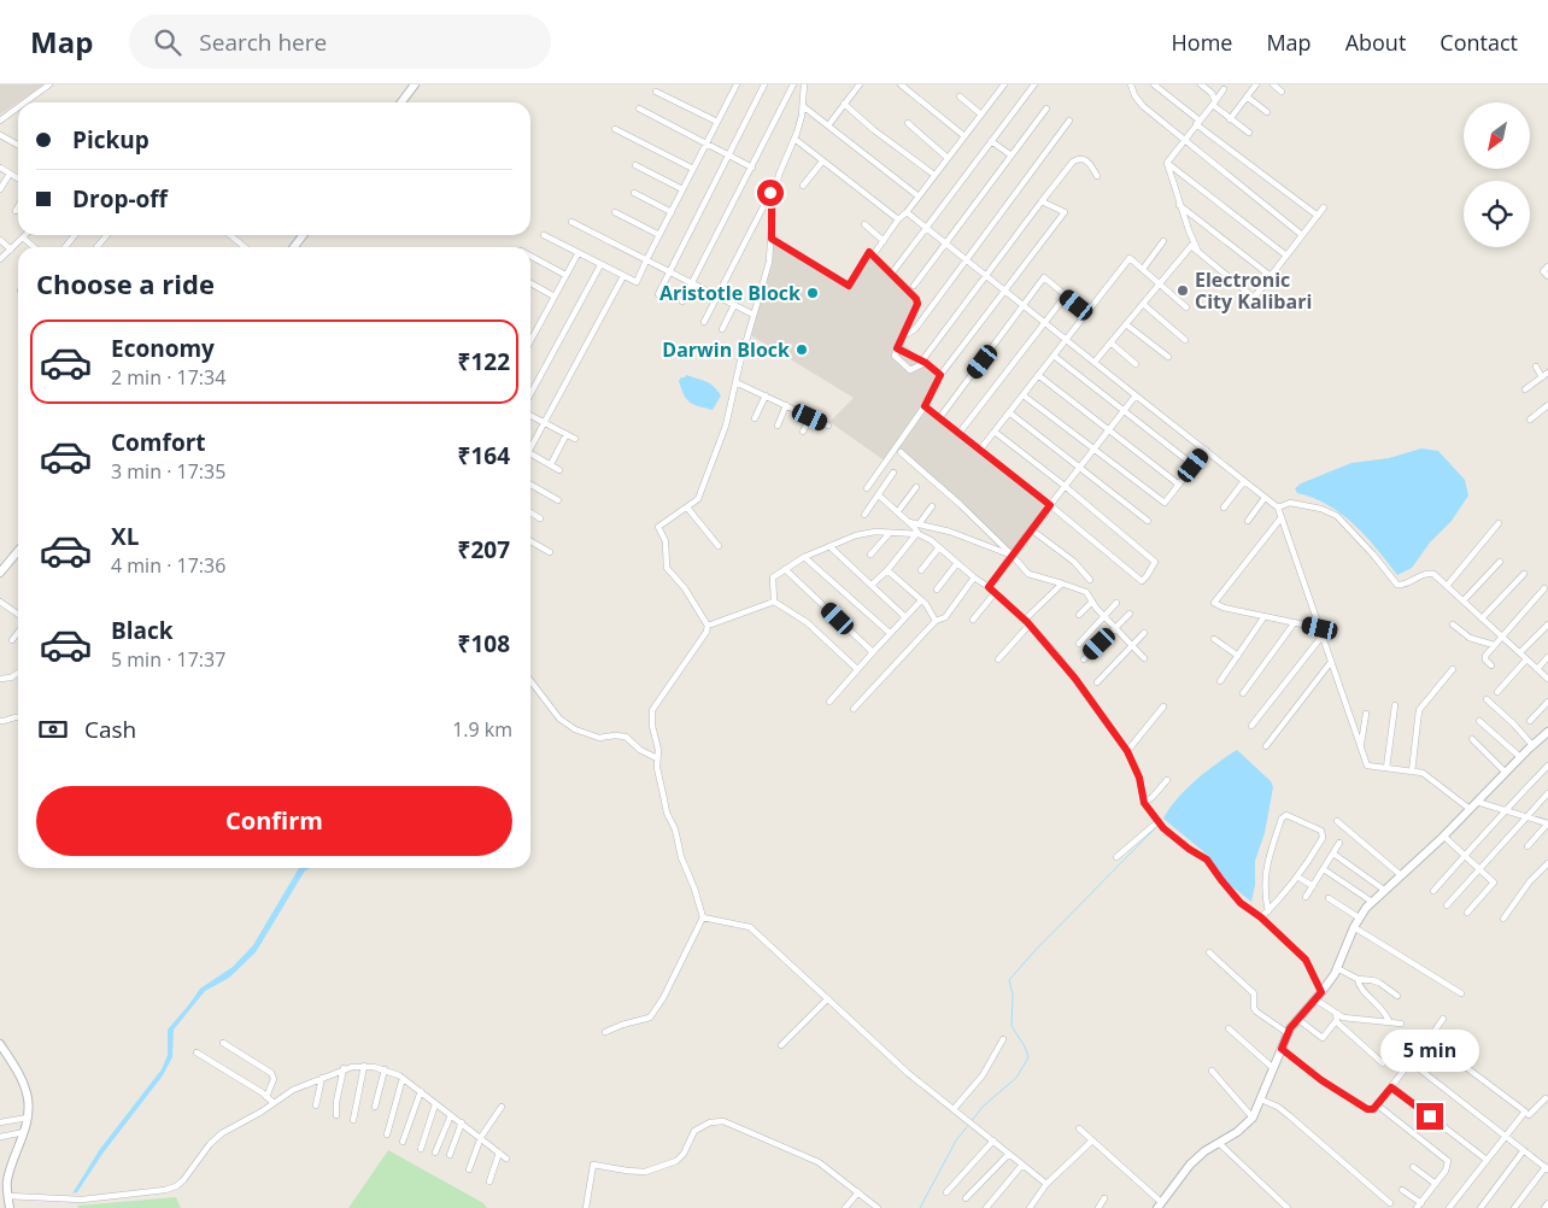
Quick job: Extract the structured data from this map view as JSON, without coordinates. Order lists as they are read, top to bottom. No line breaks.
{"places":["Electronic City Kalibari","Aristotle Block","Darwin Block"],"north":"bottom left","page":{"header":"Map","search":"Search here","nav":["Home","Map","About","Contact"],"banner":["Pickup","Drop-off"],"heading":"Choose a ride","list":[{"name":"Economy","note":"2 min · 17:34","value":"₹122"},{"name":"Comfort","note":"3 min · 17:35","value":"₹164"},{"name":"XL","note":"4 min · 17:36","value":"₹207"},{"name":"Black","note":"5 min · 17:37","value":"₹108"}],"pay":["Cash","1.9 km"],"buttons":"Confirm","bubble":"5 min"}}
